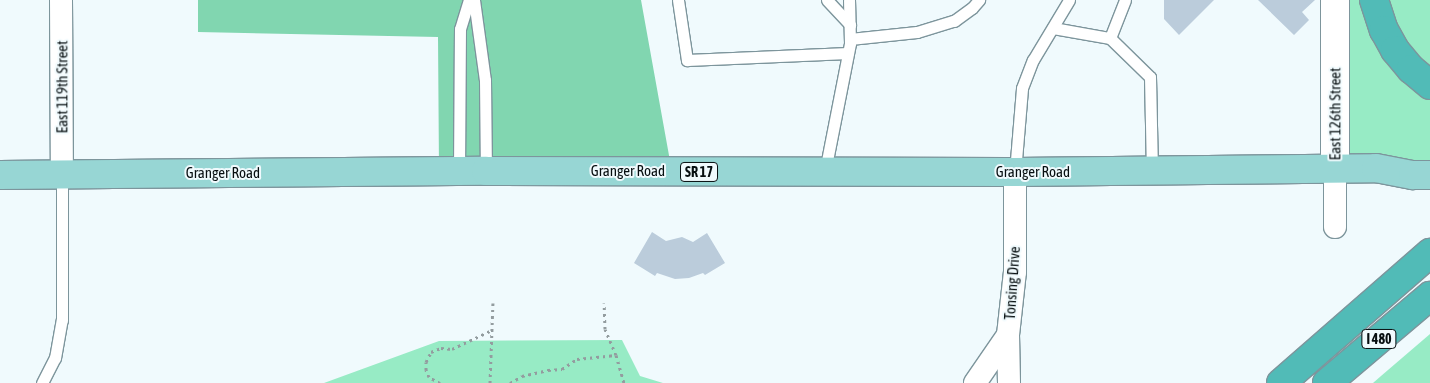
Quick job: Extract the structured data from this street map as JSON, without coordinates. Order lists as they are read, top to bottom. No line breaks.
{"streets":{"highway":["I 480"],"main road":["Granger Road","SR 17"],"street":["East 119th Street","East 126th Street","Tonsing Drive"]},"crossings":[["East 119th Street","Granger Road"],["East 126th Street","Granger Road"],["Granger Road","Tonsing Drive"]]}
